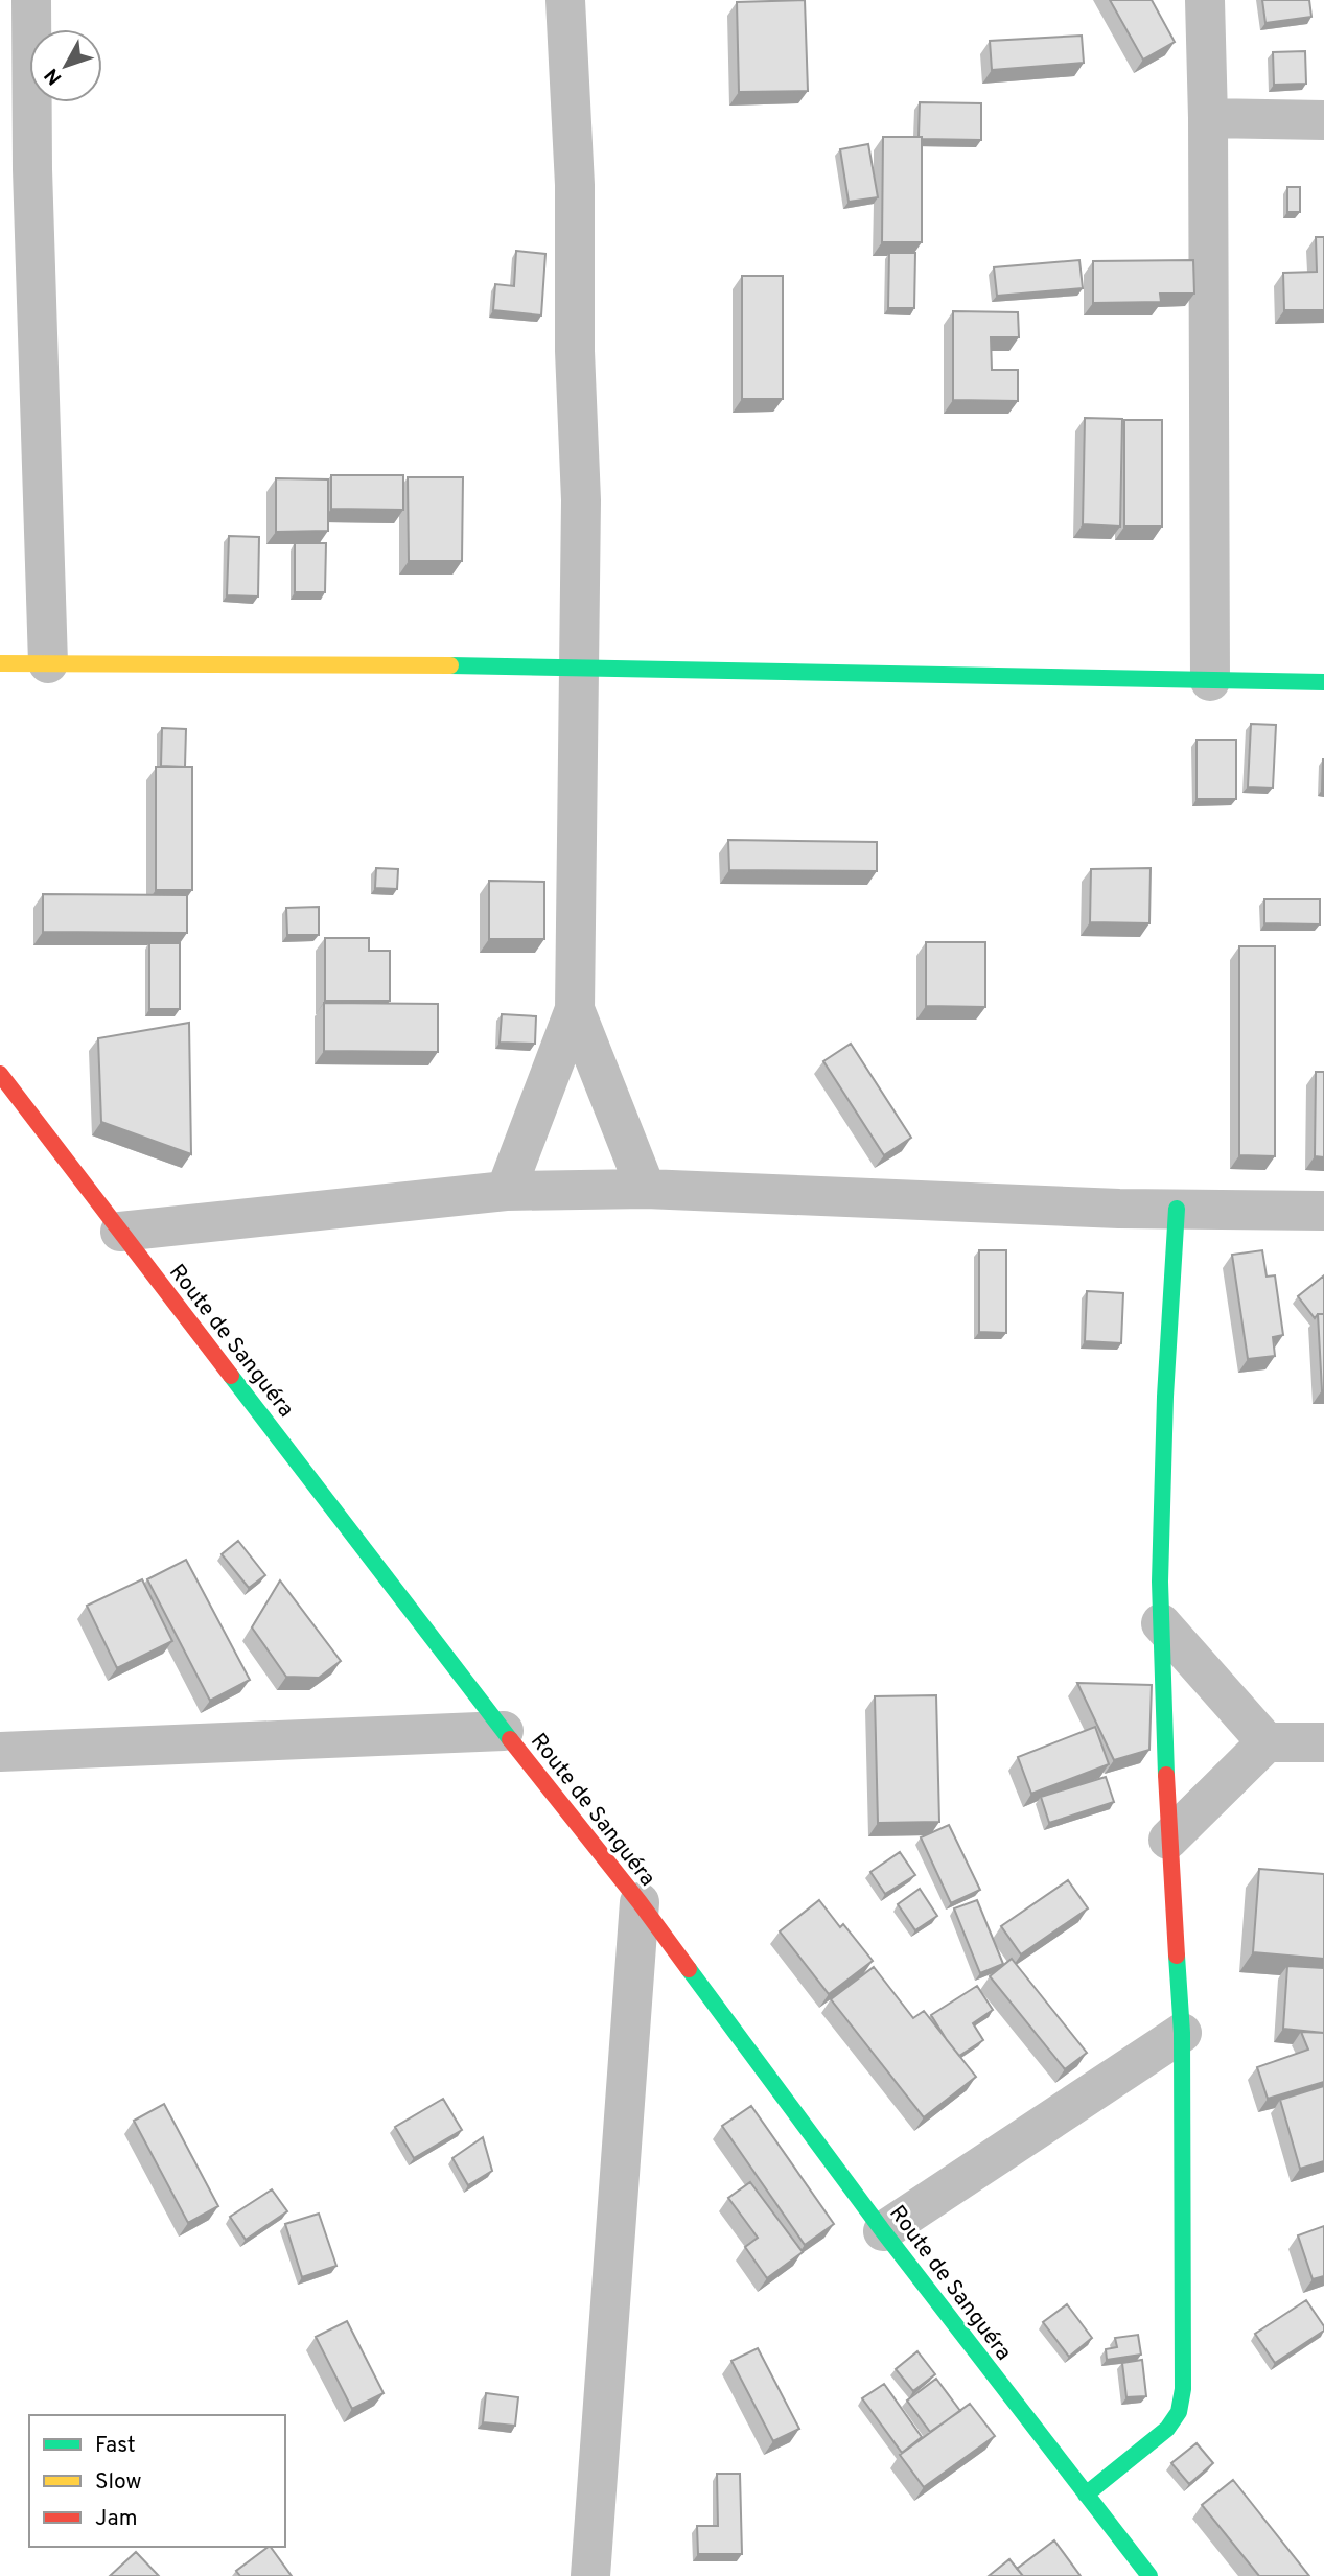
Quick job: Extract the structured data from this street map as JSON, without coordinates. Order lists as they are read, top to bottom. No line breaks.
{"streets":{"street":["Route de Sanguéra"]},"legend":["Fast","Slow","Jam"],"north":"bottom left"}
